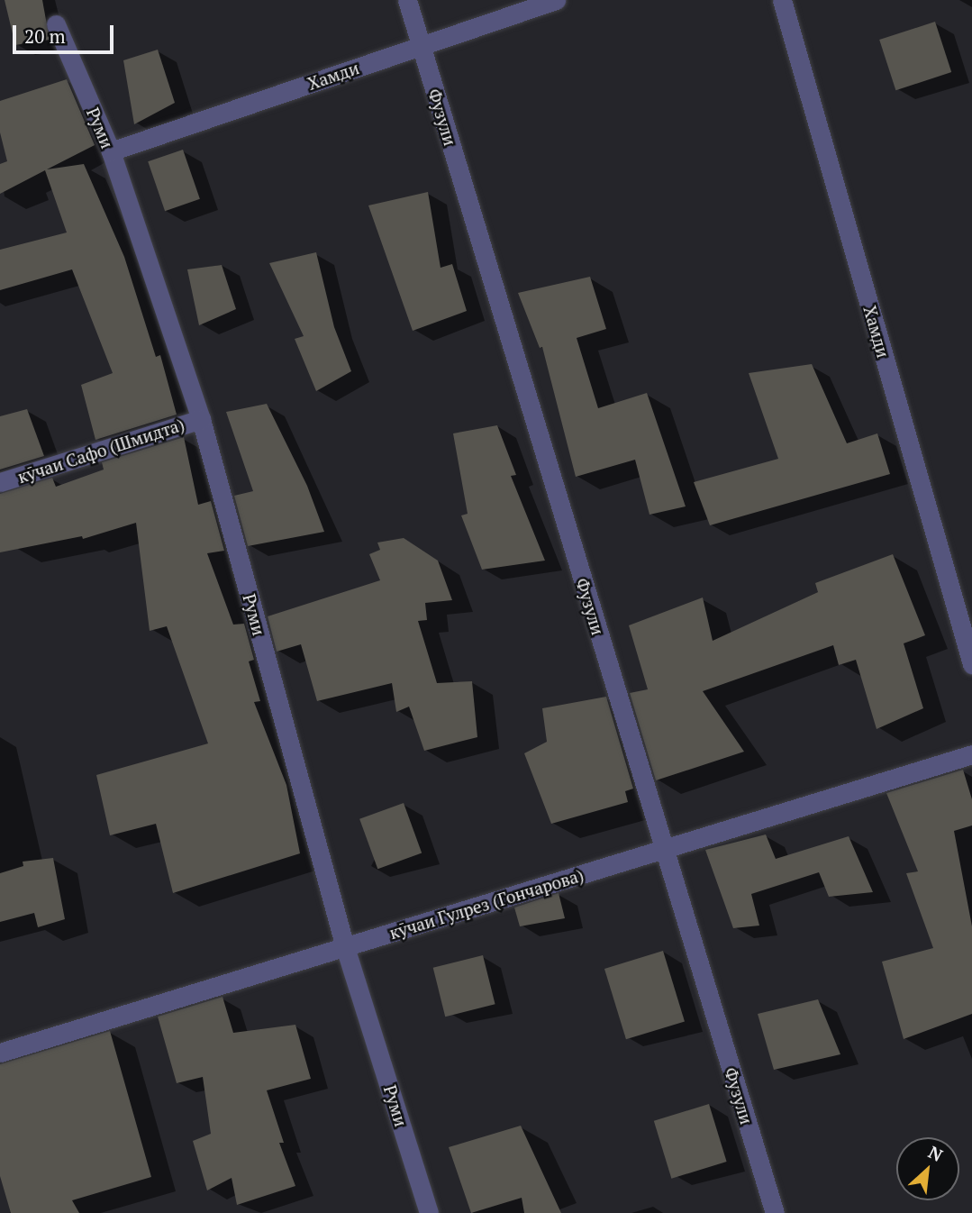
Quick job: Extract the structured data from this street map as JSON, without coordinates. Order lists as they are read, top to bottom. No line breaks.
{"streets":{"street":["Хамди","Фузули","Руми","кӯчаи Сафо (Шмидта)","кӯчаи Гулрез (Гончарова)"]},"crossings":[["Хамди","Фузули"],["Хамди","Руми"],["Фузули","кӯчаи Гулрез (Гончарова)"],["Руми","кӯчаи Сафо (Шмидта)"],["Руми","кӯчаи Гулрез (Гончарова)"]],"scale_bar":"20 m","north":"top right"}
